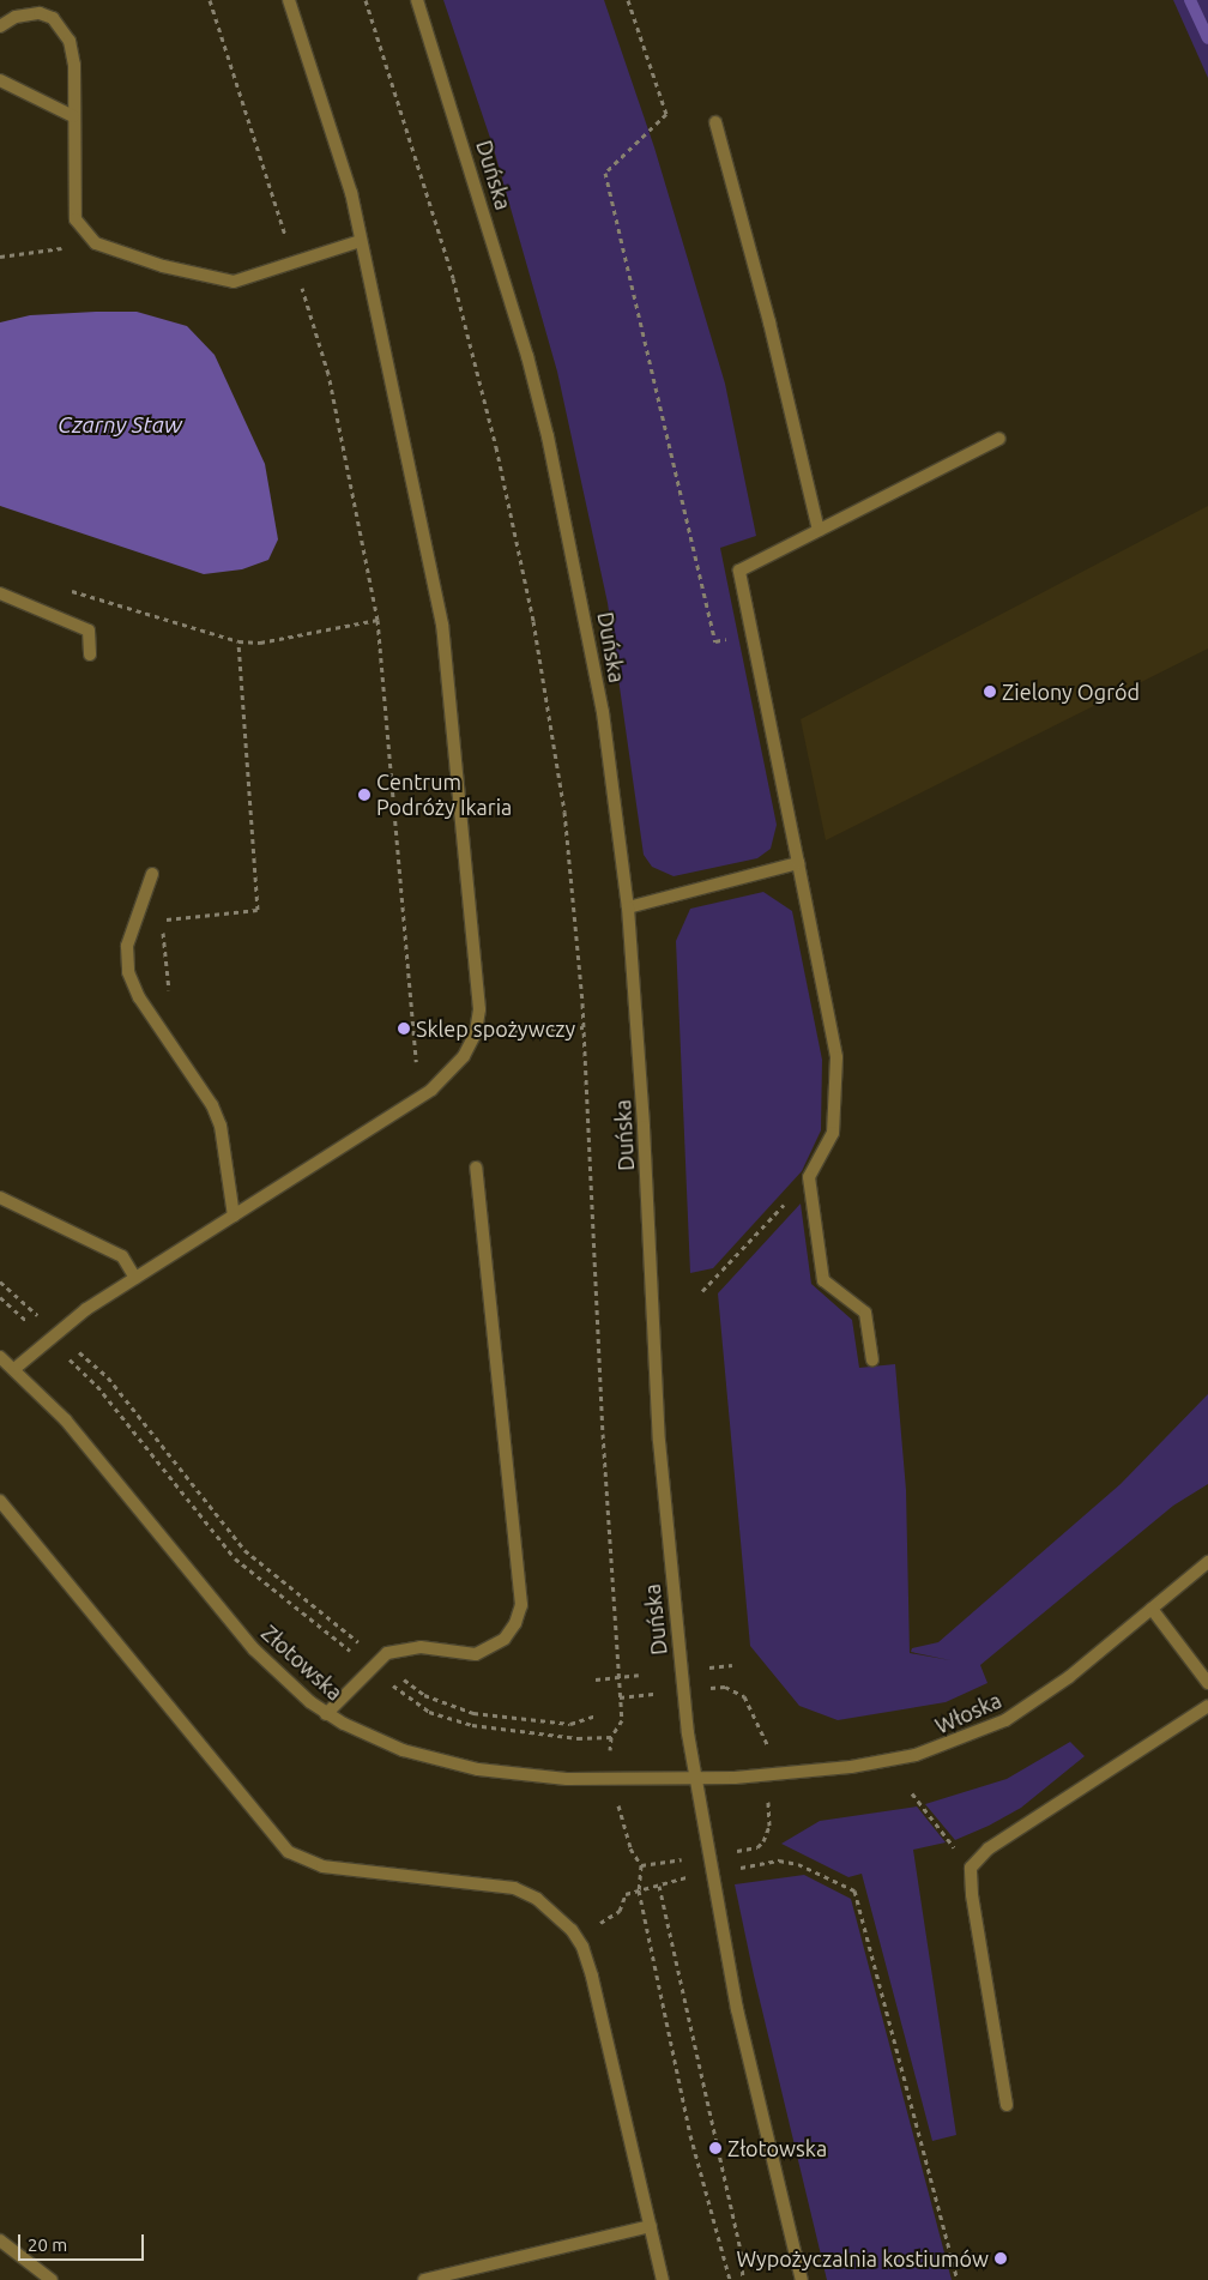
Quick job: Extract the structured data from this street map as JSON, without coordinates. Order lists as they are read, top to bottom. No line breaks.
{"streets":{"street":["Duńska","Złotowska","Włoska"]},"crossings":[["Duńska","Złotowska"],["Duńska","Włoska"],["Złotowska","Włoska"]],"water":["Czarny Staw"],"places":["Zielony Ogród","Centrum Podróży Ikaria","Sklep spożywczy","Złotowska","Wypożyczalnia kostiumów"],"scale_bar":"20 m"}
